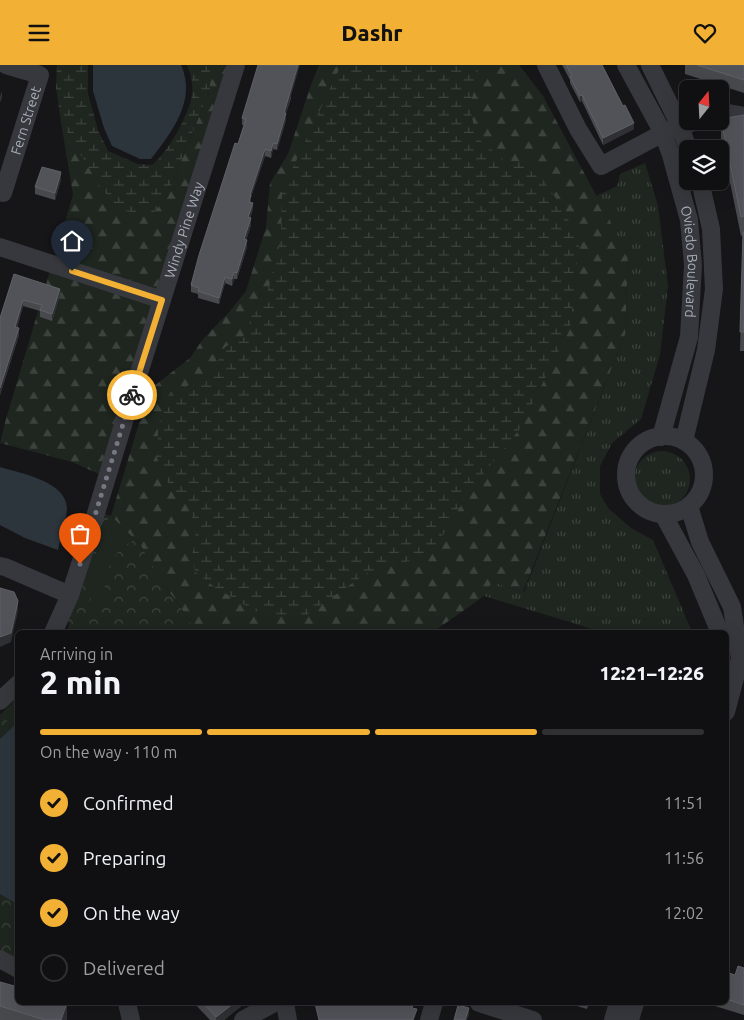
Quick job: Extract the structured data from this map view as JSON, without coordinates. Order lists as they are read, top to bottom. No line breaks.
{"streets":{"street":["Fern Street","Windy Pine Way","Oviedo Boulevard"]},"north":"top","page":{"header":"Dashr","heading":["2 min","Arriving in","12:21–12:26"],"bar":"On the way · 110 m","list":[["Confirmed","11:51"],["Preparing","11:56"],["On the way","12:02"],"Delivered"]}}
